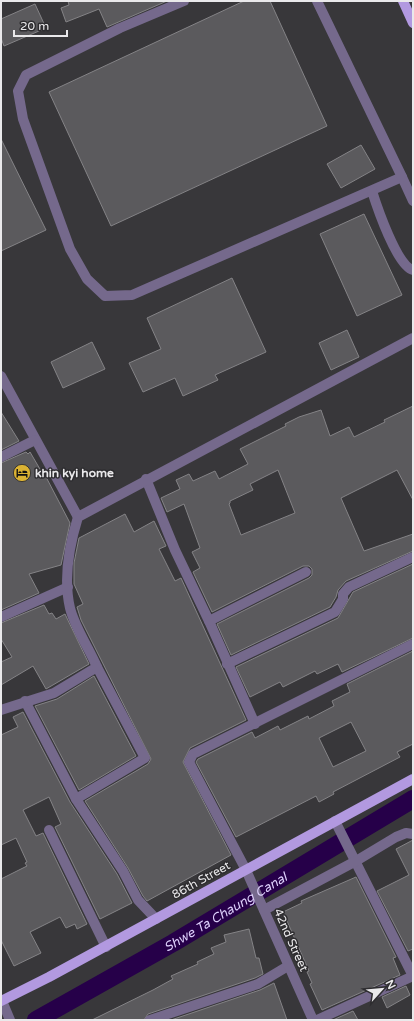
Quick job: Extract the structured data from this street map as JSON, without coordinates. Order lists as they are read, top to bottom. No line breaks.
{"streets":{"main road":["86th Street"],"street":["42nd Street"]},"crossings":[["86th Street","42nd Street"]],"water":["Shwe Ta Chaung Canal"],"places":{"hotel":["khin kyi home"]},"scale_bar":"20 m","north":"top right"}
